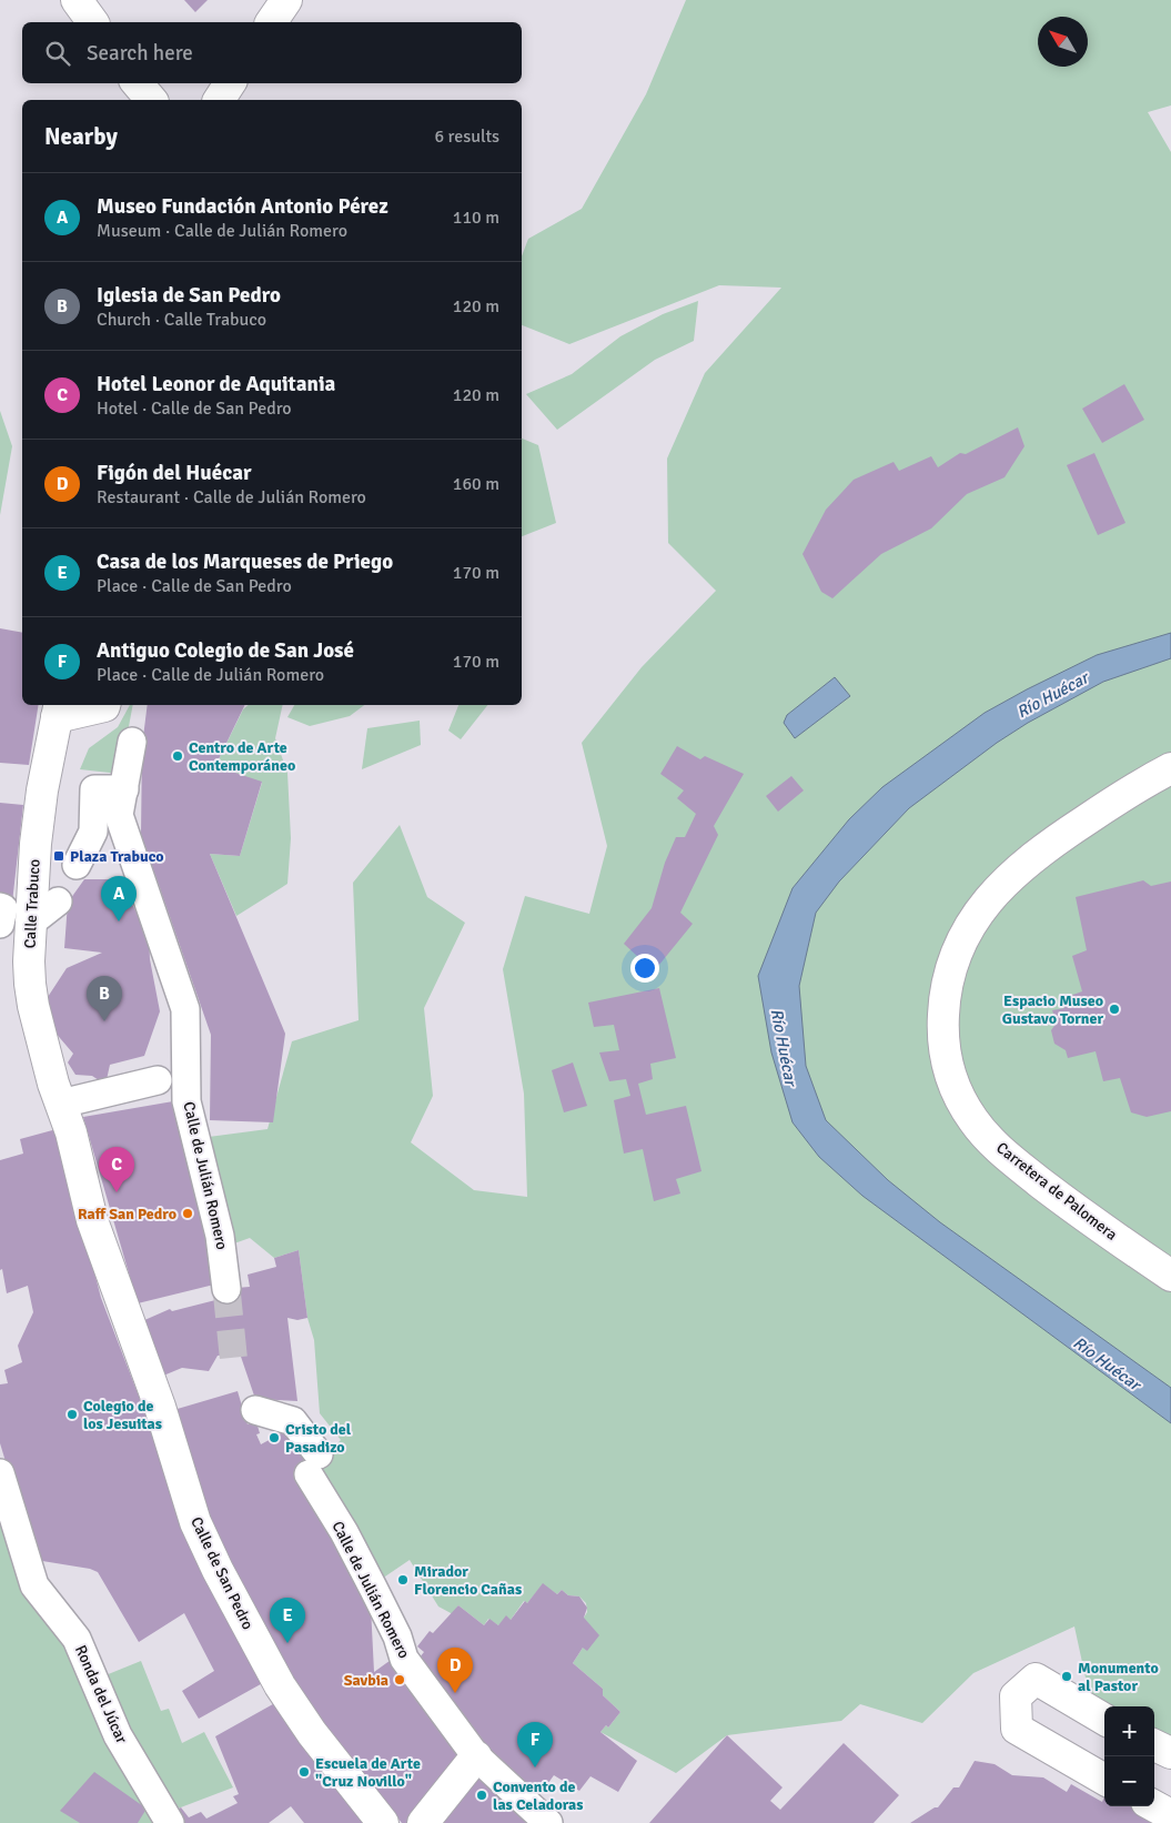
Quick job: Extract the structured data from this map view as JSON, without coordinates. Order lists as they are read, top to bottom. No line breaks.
{"streets":{"street":["Calle Trabuco","Calle de Julián Romero","Carretera de Palomera","Calle de San Pedro","Ronda del Júcar"]},"crossings":[["Calle Trabuco","Calle de San Pedro"]],"water":["Río Huécar"],"places":{"other":["Centro de Arte Contemporáneo","Espacio Museo Gustavo Torner","Raff San Pedro","Colegio de los Jesuitas","Cristo del Pasadizo","Mirador Florencio Cañas","Monumento al Pastor","Savbia","Escuela de Arte \"Cruz Novillo\"","Convento de las Celadoras"],"transit":["Plaza Trabuco"]},"north":"top left","page":{"search":"Search here","heading":["Nearby","6 results"],"list":[{"mark":"A","name":"Museo Fundación Antonio Pérez","note":"Museum · Calle de Julián Romero","value":"110 m"},{"mark":"B","name":"Iglesia de San Pedro","note":"Church · Calle Trabuco","value":"120 m"},{"mark":"C","name":"Hotel Leonor de Aquitania","note":"Hotel · Calle de San Pedro","value":"120 m"},{"mark":"D","name":"Figón del Huécar","note":"Restaurant · Calle de Julián Romero","value":"160 m"},{"mark":"E","name":"Casa de los Marqueses de Priego","note":"Place · Calle de San Pedro","value":"170 m"},{"mark":"F","name":"Antiguo Colegio de San José","note":"Place · Calle de Julián Romero","value":"170 m"}],"pins":["A","B","C","E","D","F"],"map_buttons":["+","−"]}}
